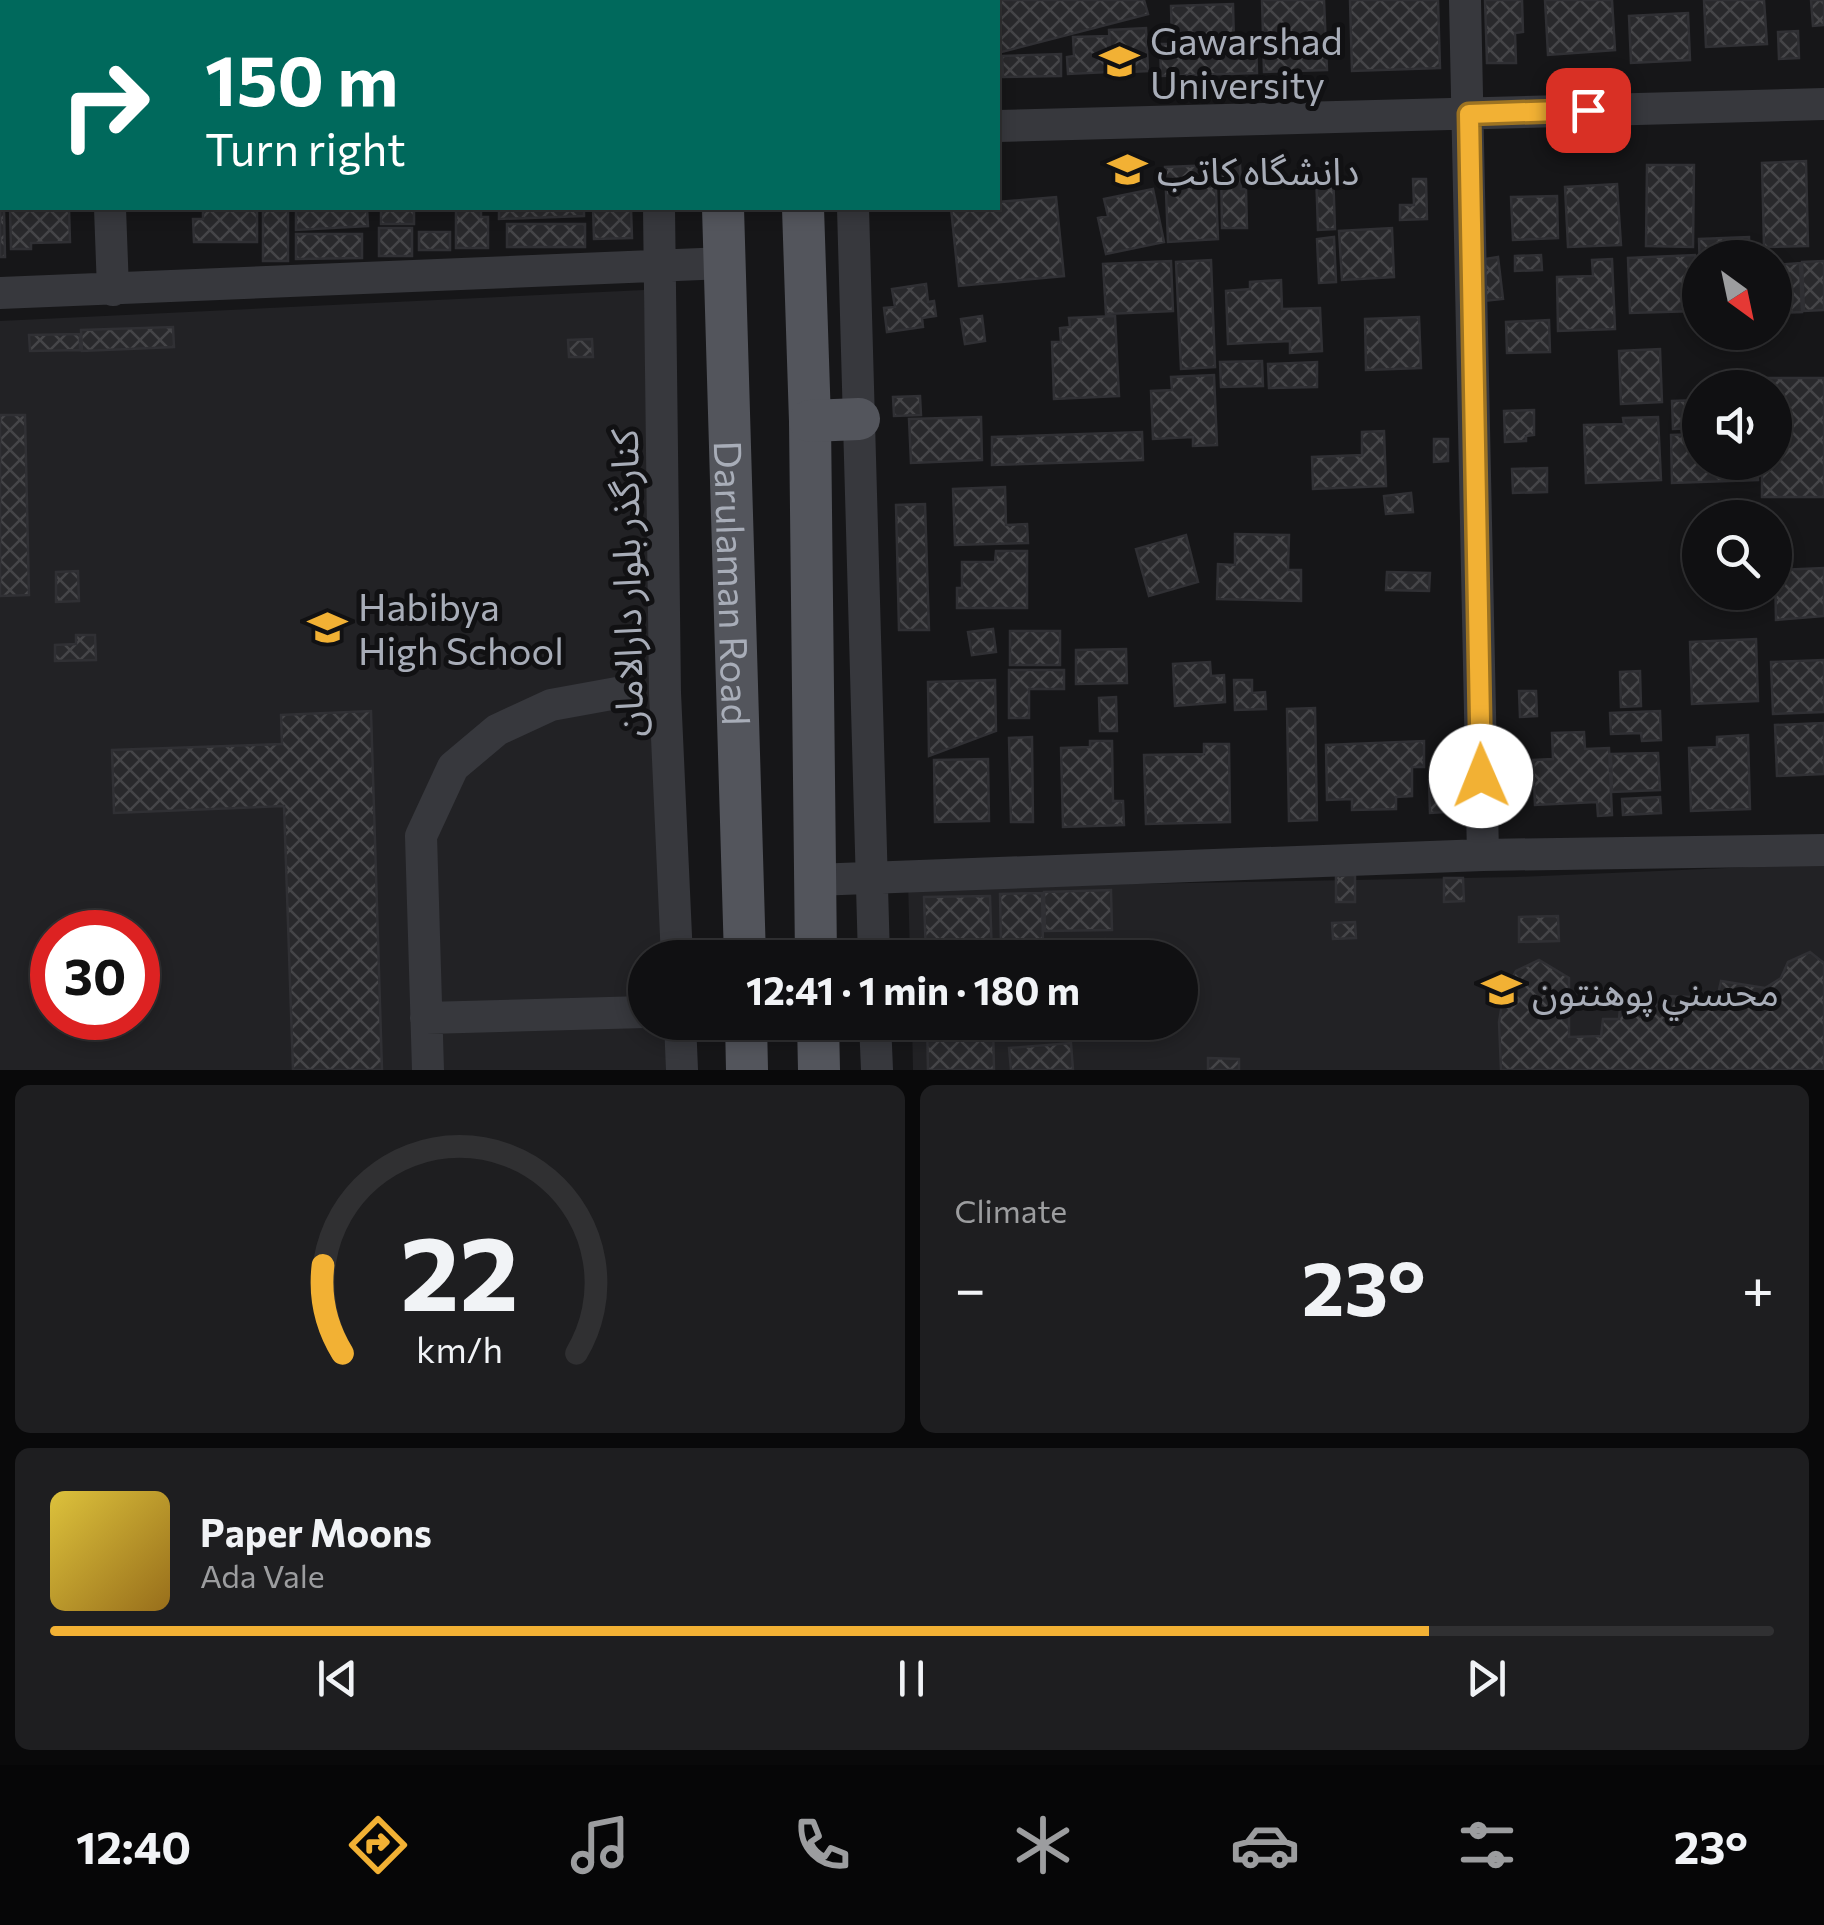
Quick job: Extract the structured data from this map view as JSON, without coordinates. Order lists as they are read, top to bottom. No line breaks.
{"streets":{"main road":["Darulaman Road"],"street":["کنارگذر بلوار دارالامان"]},"places":{"school or university":["Gawarshad University","دانشگاه کاتب","Habibya High School","محسني پوهنتون"]},"north":"bottom right","page":{"turn":["150 m","Turn right"],"limit":"30","trip":"12:41 · 1 min · 180 m","tile":"Climate","heat":["−","23°","+"],"song":["Paper Moons","Ada Vale"],"tabs":["12:40","23°"],"gauge":["22","km/h"]}}
